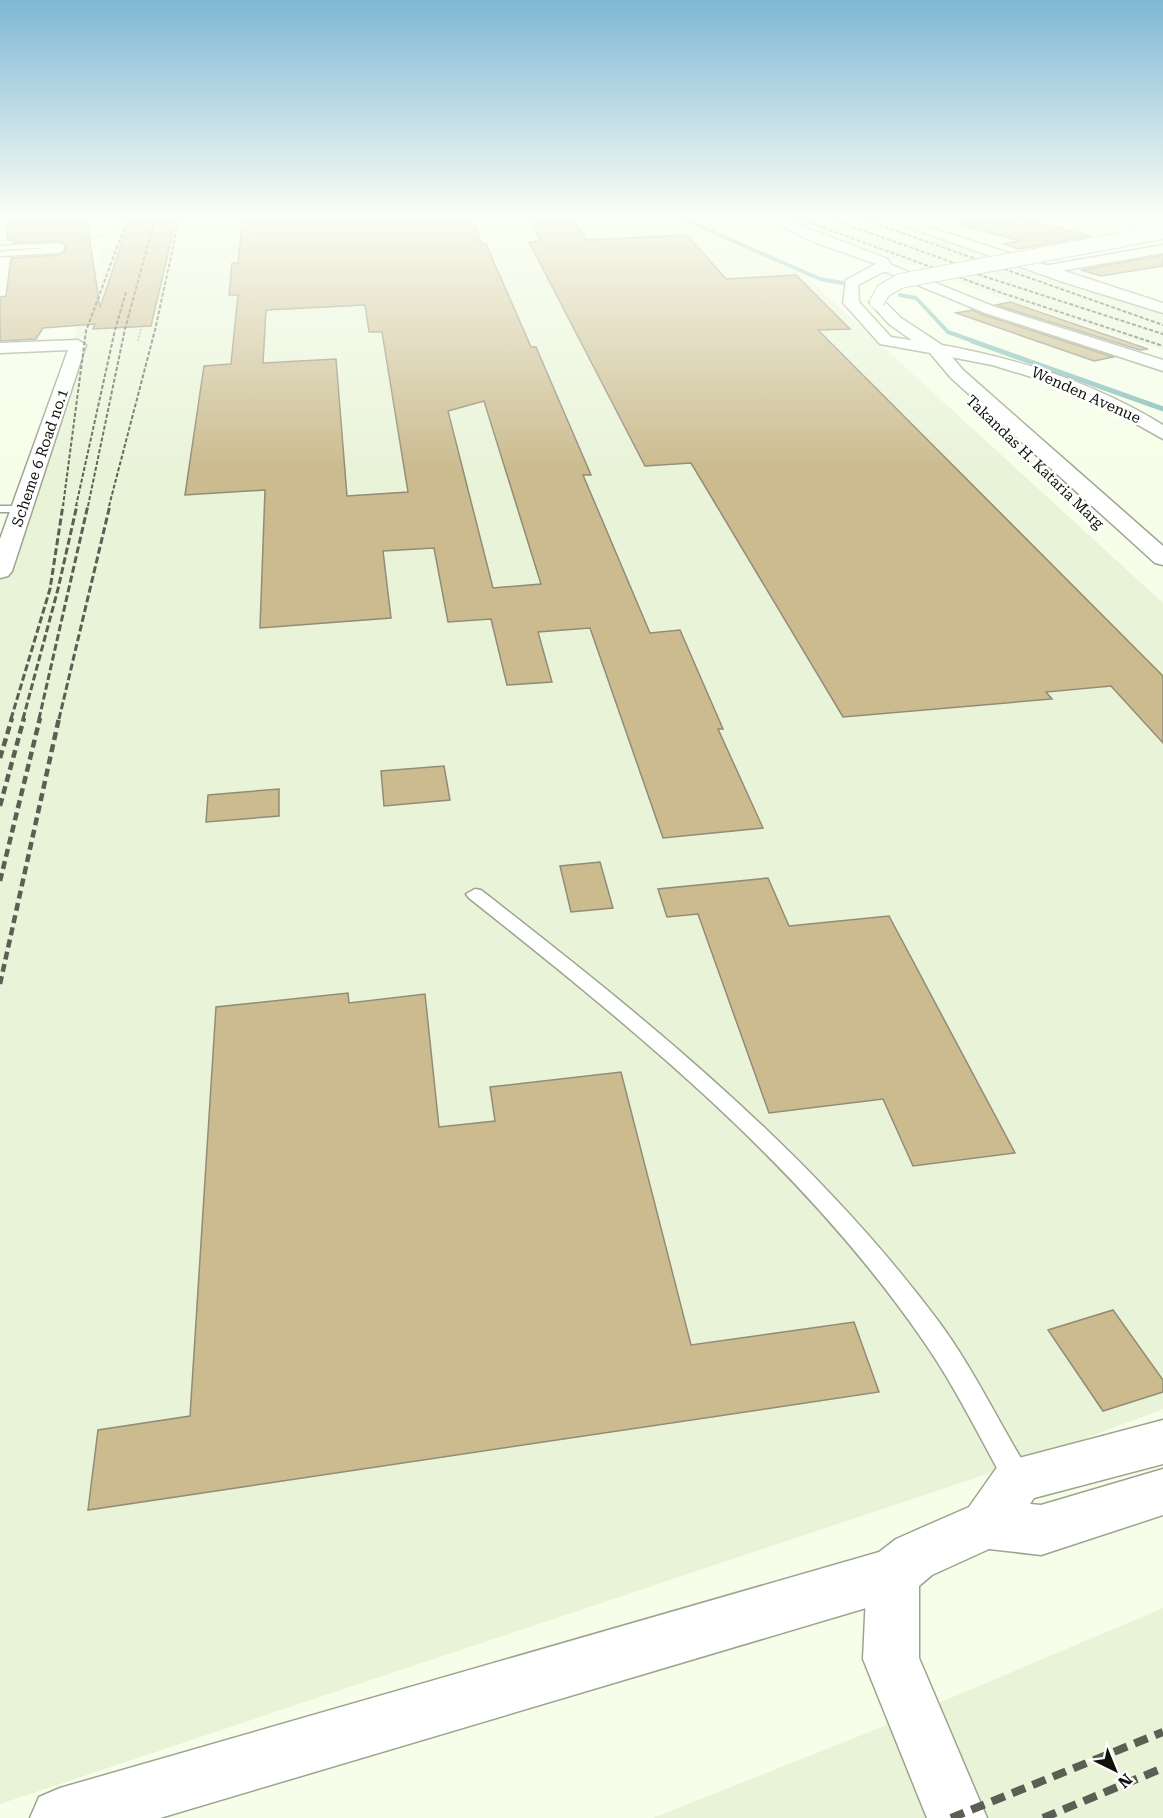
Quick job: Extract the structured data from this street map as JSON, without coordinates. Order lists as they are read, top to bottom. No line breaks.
{"streets":{"main road":["Wenden Avenue","Scheme 6 Road no.1","Takandas H. Kataria Marg"]},"crossings":[["Wenden Avenue","Takandas H. Kataria Marg"]],"north":"bottom right"}
